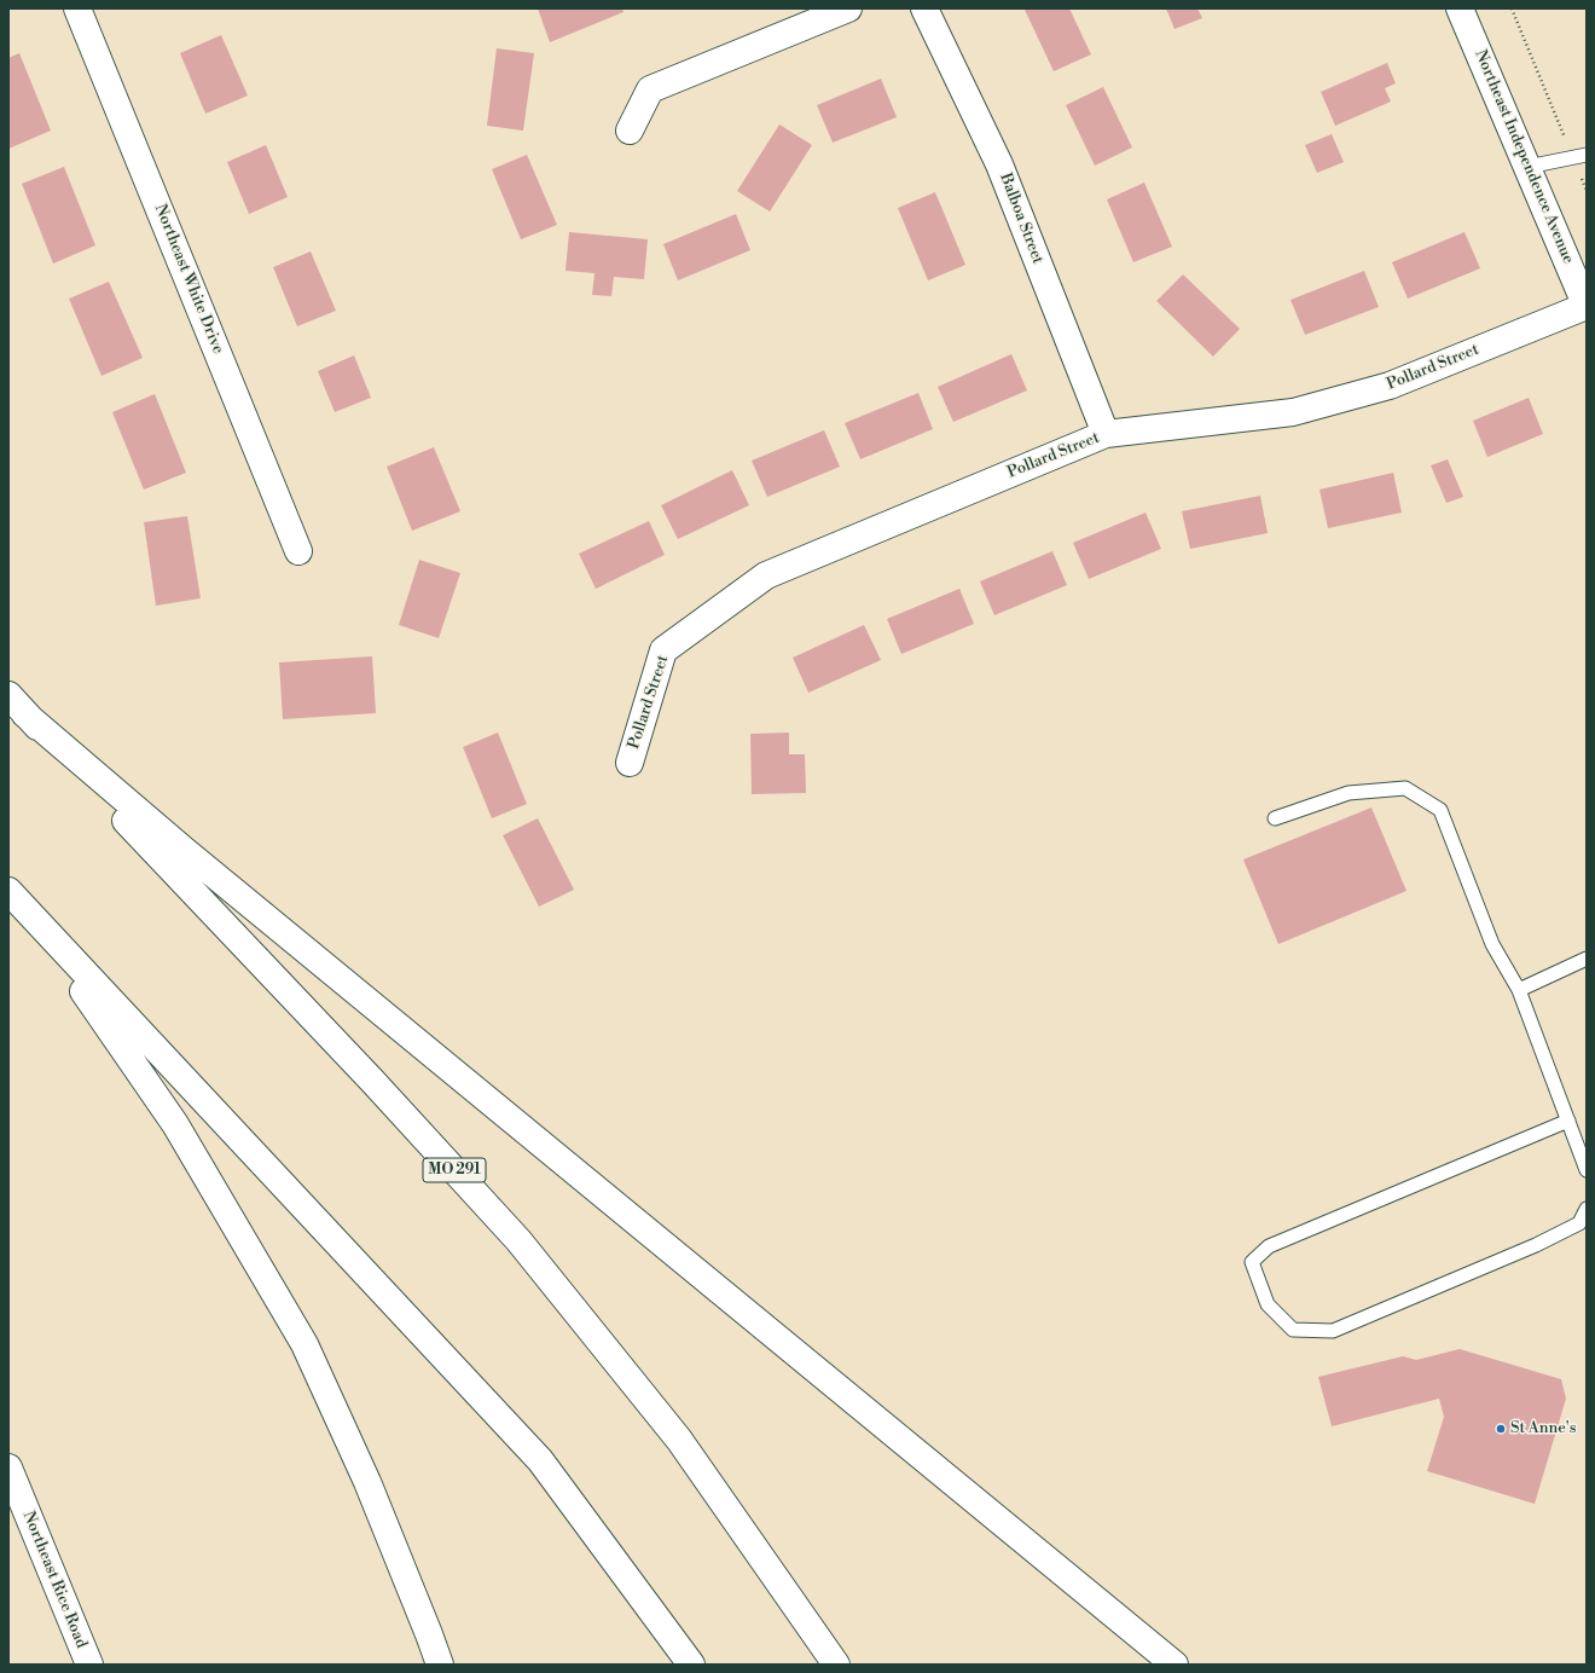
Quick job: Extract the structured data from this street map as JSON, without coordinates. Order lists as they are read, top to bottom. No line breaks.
{"streets":{"main road":["Northeast Independence Avenue","Balboa Street","Northeast White Drive","Pollard Street","MO 291","Northeast Rice Road"]},"crossings":[["Northeast Independence Avenue","Pollard Street"],["Balboa Street","Pollard Street"]],"places":["St Anne's"]}
